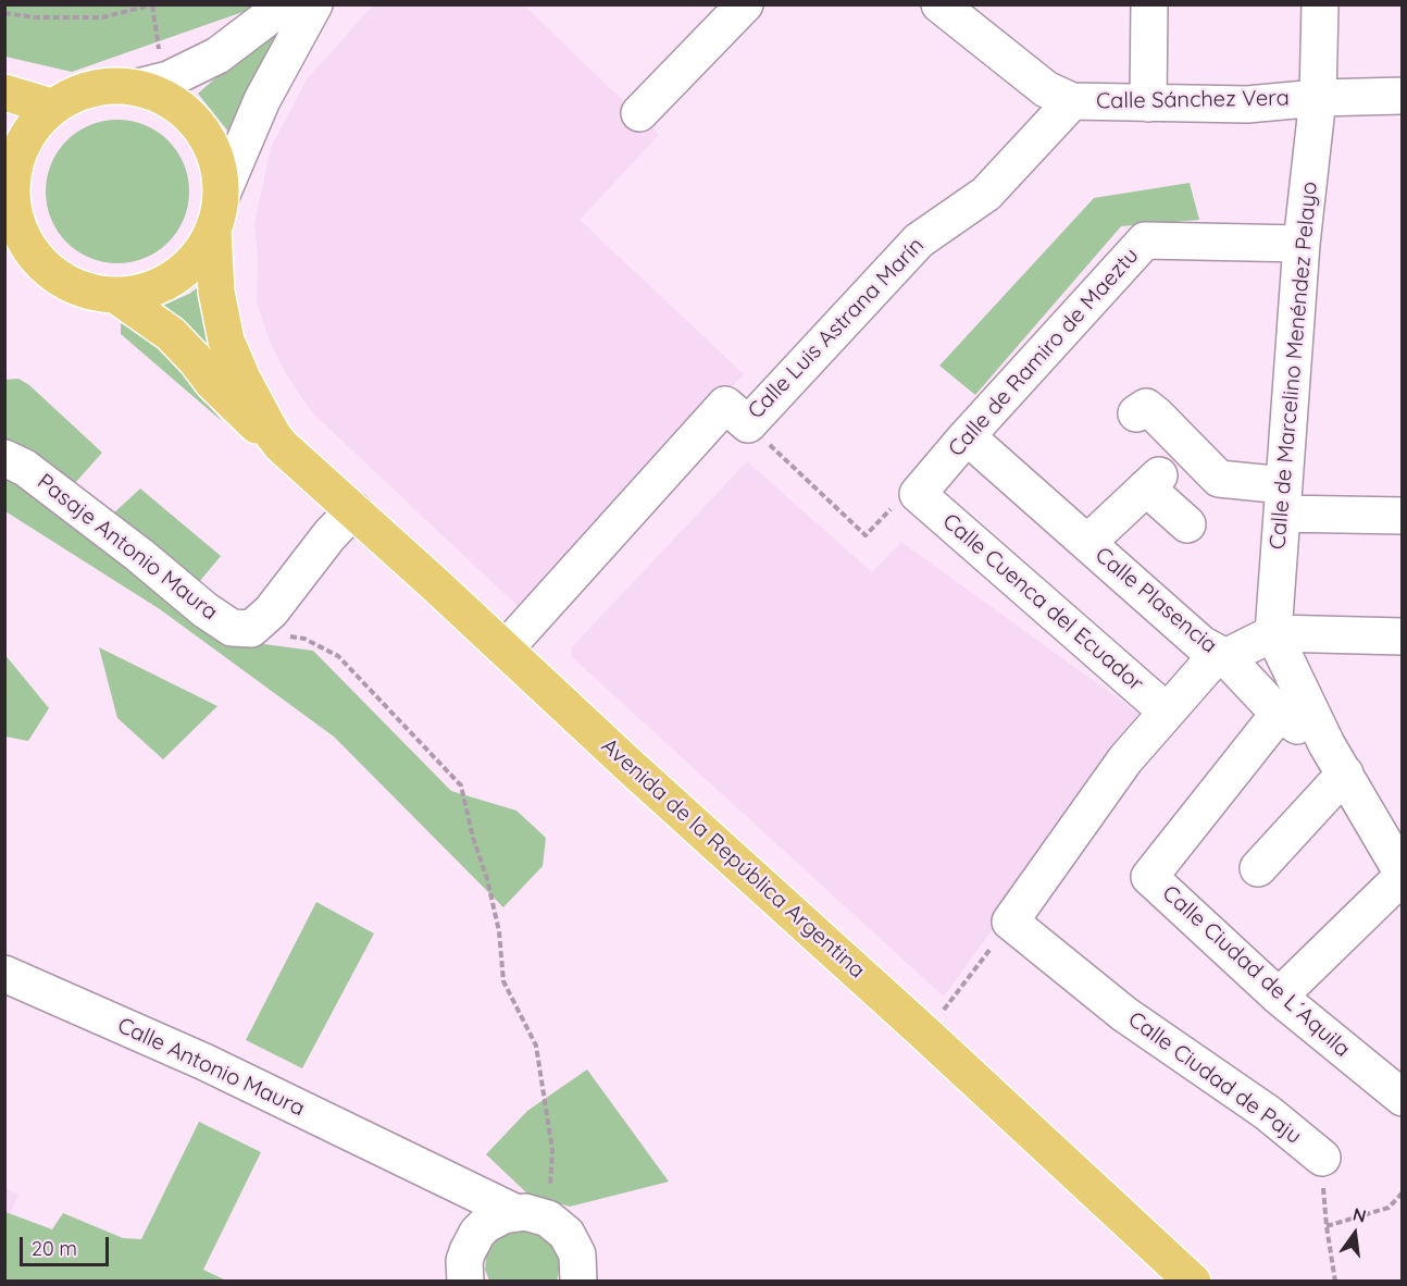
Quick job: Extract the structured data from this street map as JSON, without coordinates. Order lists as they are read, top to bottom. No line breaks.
{"streets":{"main road":["Avenida de la República Argentina"],"street":["Calle Sánchez Vera","Calle Luis Astrana Marín","Calle de Ramiro de Maeztu","Calle de Marcelino Menéndez Pelayo","Pasaje Antonio Maura","Calle Plasencia","Calle Cuenca del Ecuador","Calle Ciudad de L´Aquila","Calle Antonio Maura","Calle Ciudad de Paju"]},"crossings":[["Calle Sánchez Vera","Calle Luis Astrana Marín"],["Calle Sánchez Vera","Calle de Marcelino Menéndez Pelayo"],["Calle Luis Astrana Marín","Avenida de la República Argentina"],["Calle de Ramiro de Maeztu","Calle de Marcelino Menéndez Pelayo"],["Calle de Ramiro de Maeztu","Calle Plasencia"],["Calle de Ramiro de Maeztu","Calle Cuenca del Ecuador"],["Calle de Marcelino Menéndez Pelayo","Calle Plasencia"],["Calle de Marcelino Menéndez Pelayo","Calle Ciudad de L´Aquila"]],"scale_bar":"20 m","north":"top"}
